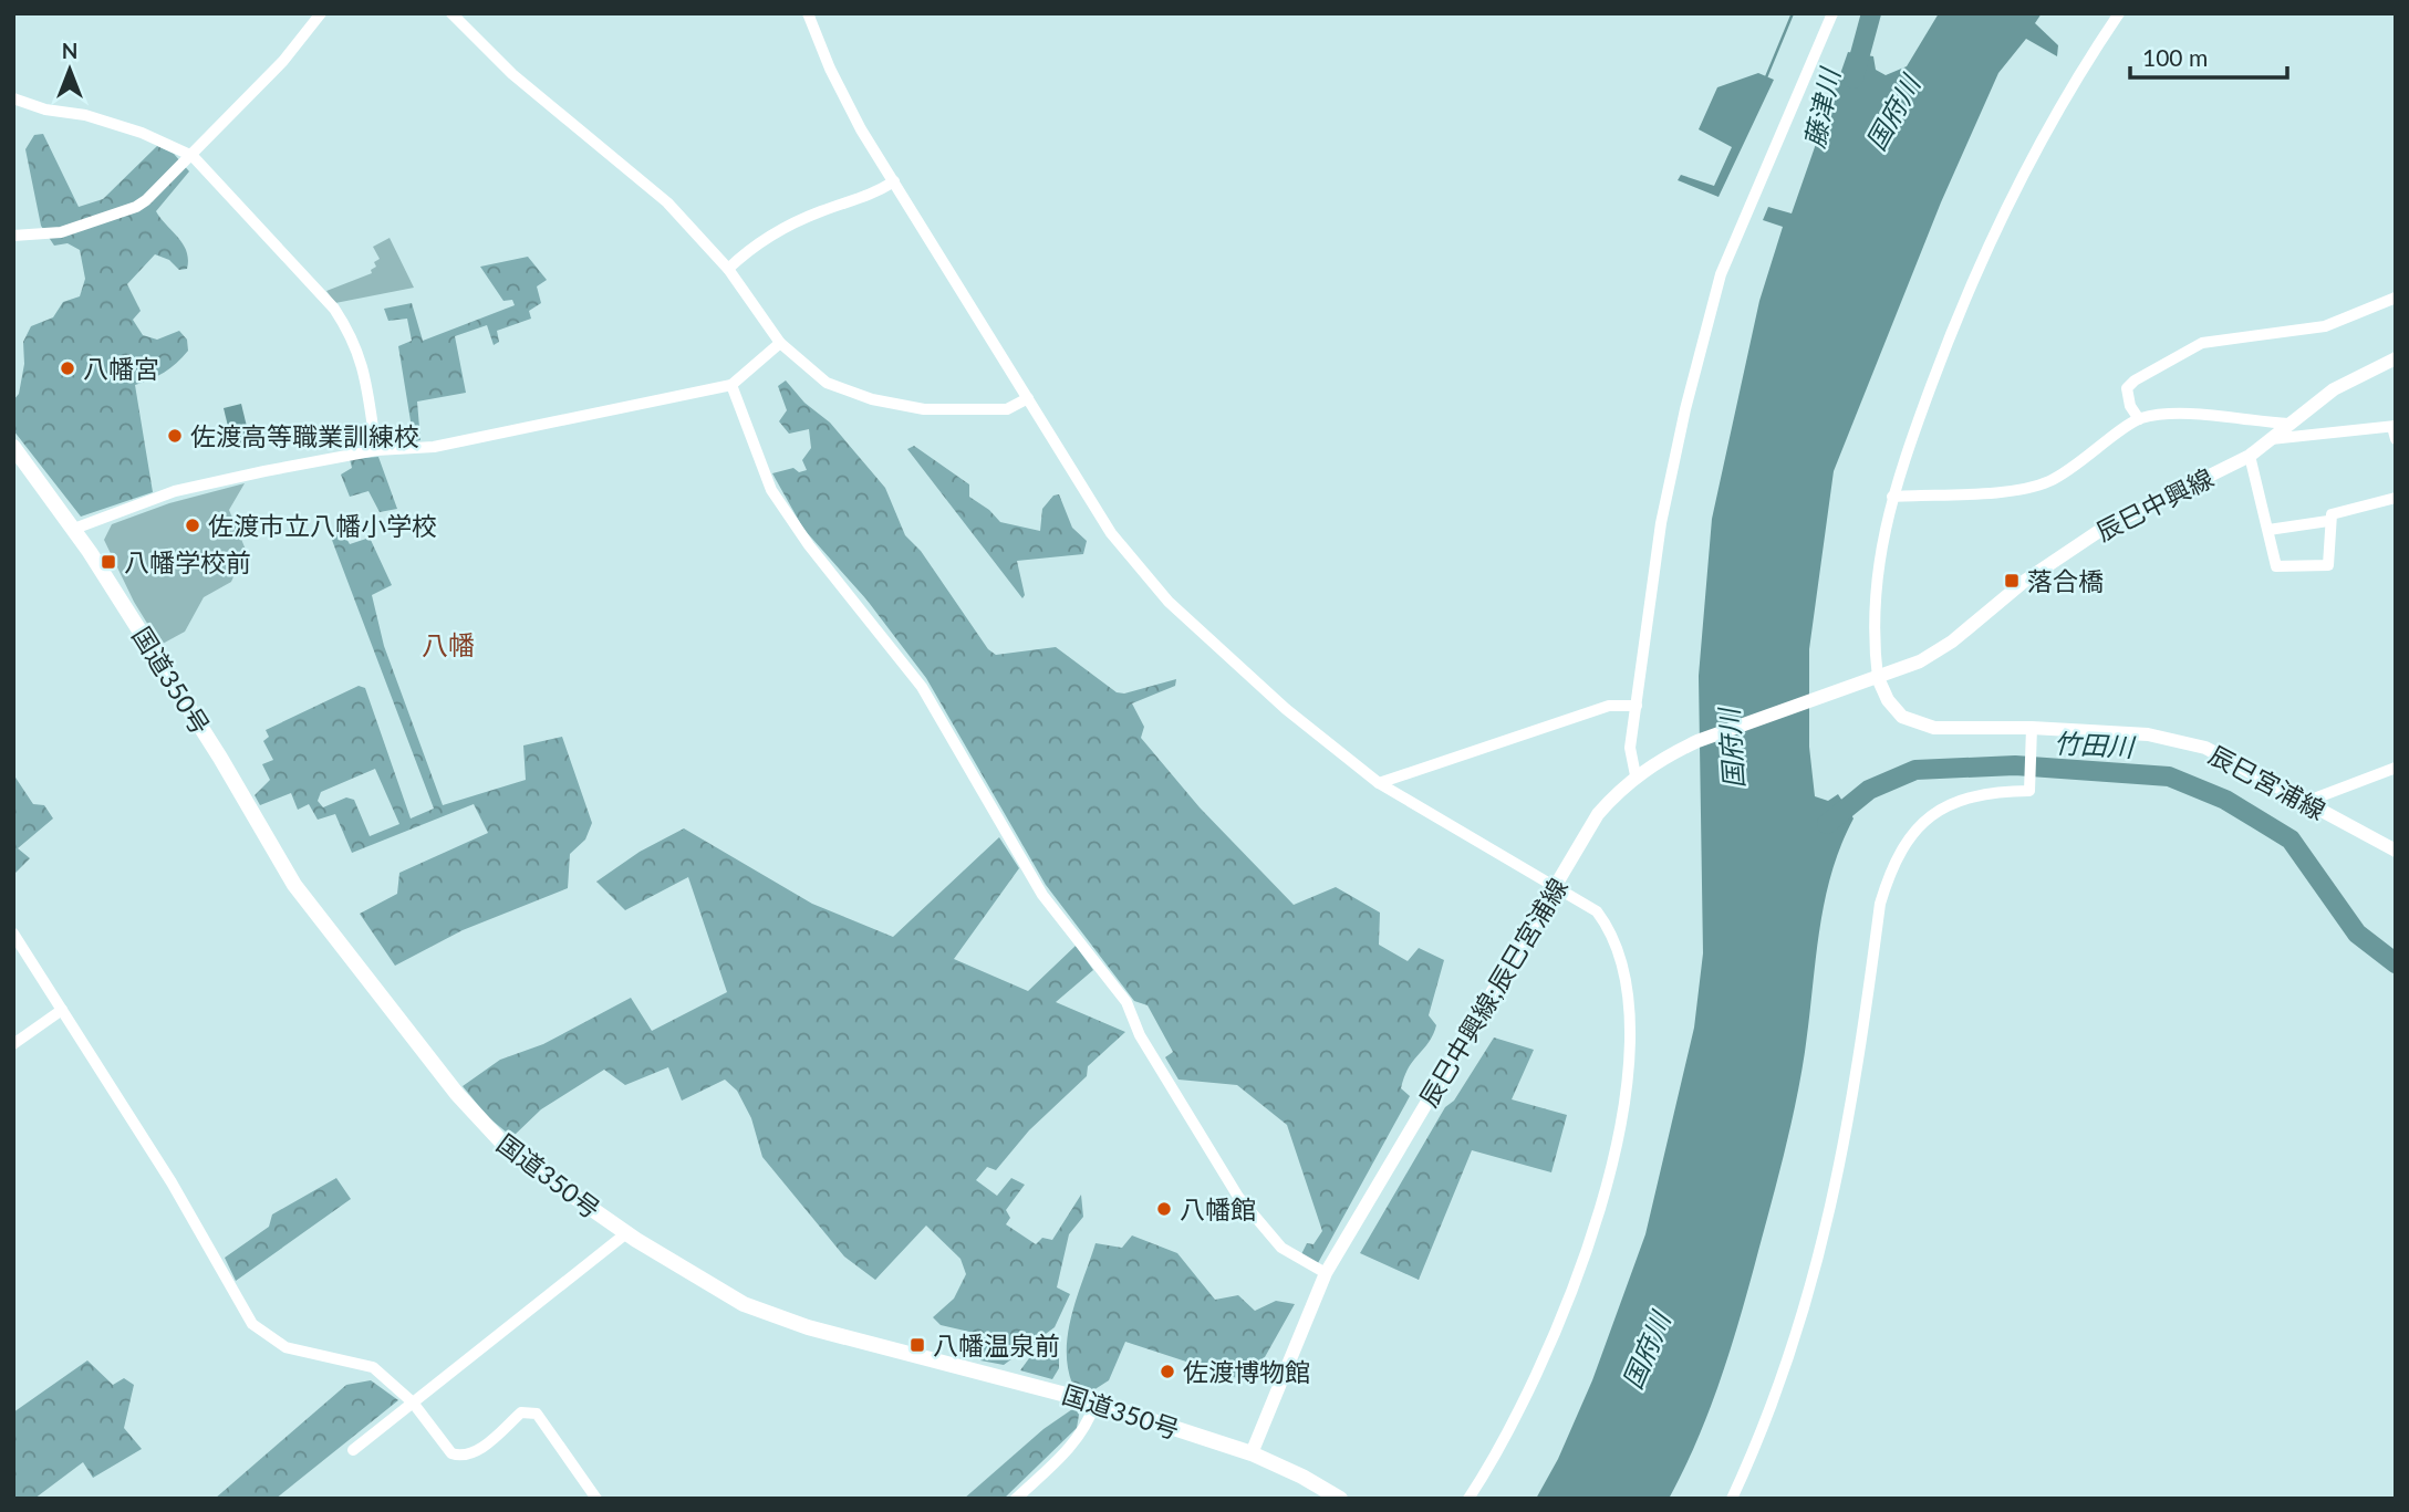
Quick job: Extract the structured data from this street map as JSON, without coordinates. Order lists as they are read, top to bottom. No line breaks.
{"streets":{"highway":["国道350号"],"main road":["辰巳中興線","辰巳宮浦線","辰巳中興線;辰巳宮浦線"]},"crossings":[["辰巳中興線","辰巳宮浦線"],["辰巳中興線","辰巳中興線;辰巳宮浦線"],["国道350号","辰巳中興線;辰巳宮浦線"],["辰巳宮浦線","辰巳中興線;辰巳宮浦線"]],"districts":["八幡"],"water":["藤津川","国府川","竹田川"],"places":{"other":["八幡宮","佐渡高等職業訓練校","佐渡市立八幡小学校","八幡館","佐渡博物館"],"transit":["八幡学校前","落合橋","八幡温泉前"]},"scale_bar":"100 m","north":"top"}
